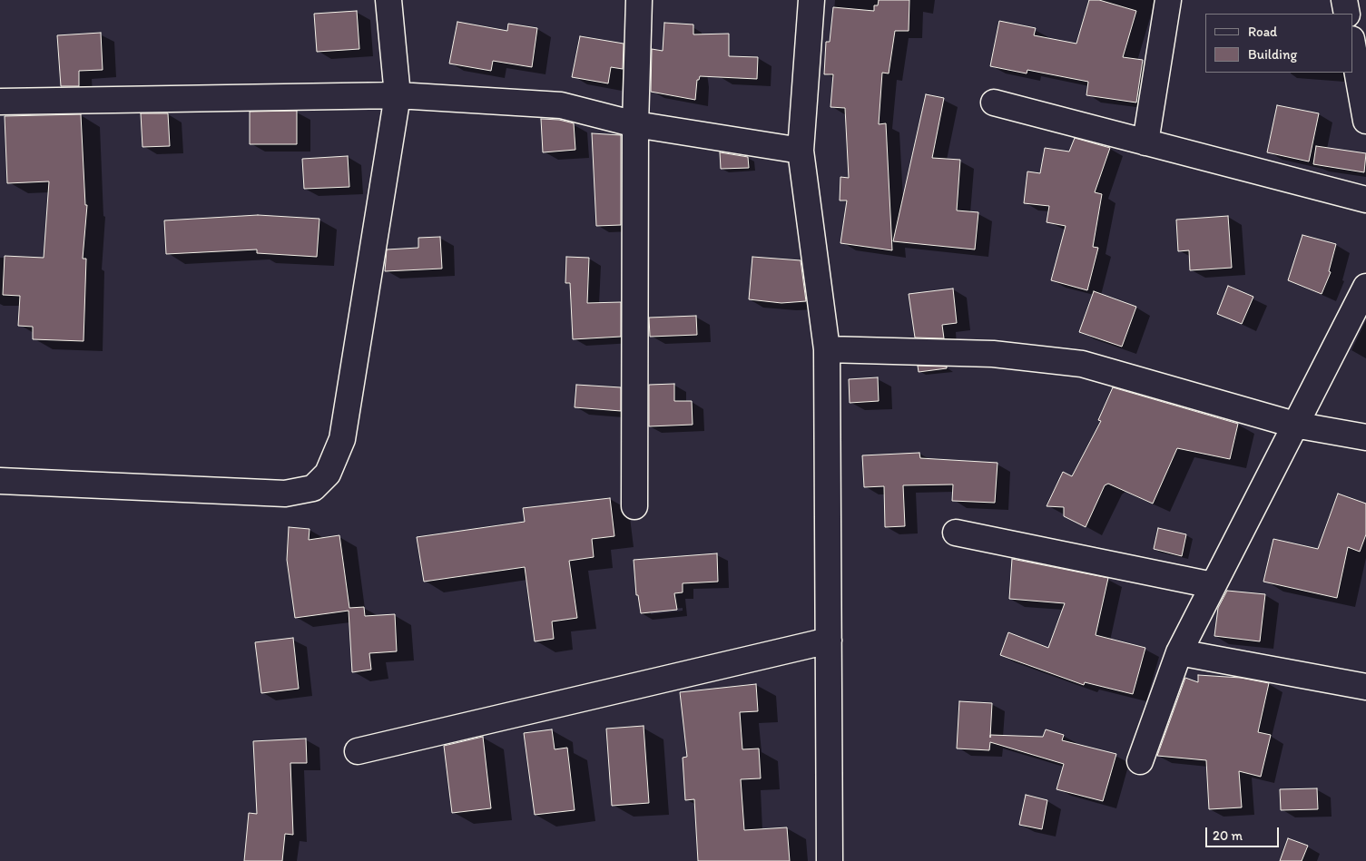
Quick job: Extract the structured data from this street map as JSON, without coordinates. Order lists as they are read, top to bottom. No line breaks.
{"legend":["Road","Building"],"scale_bar":"20 m"}
